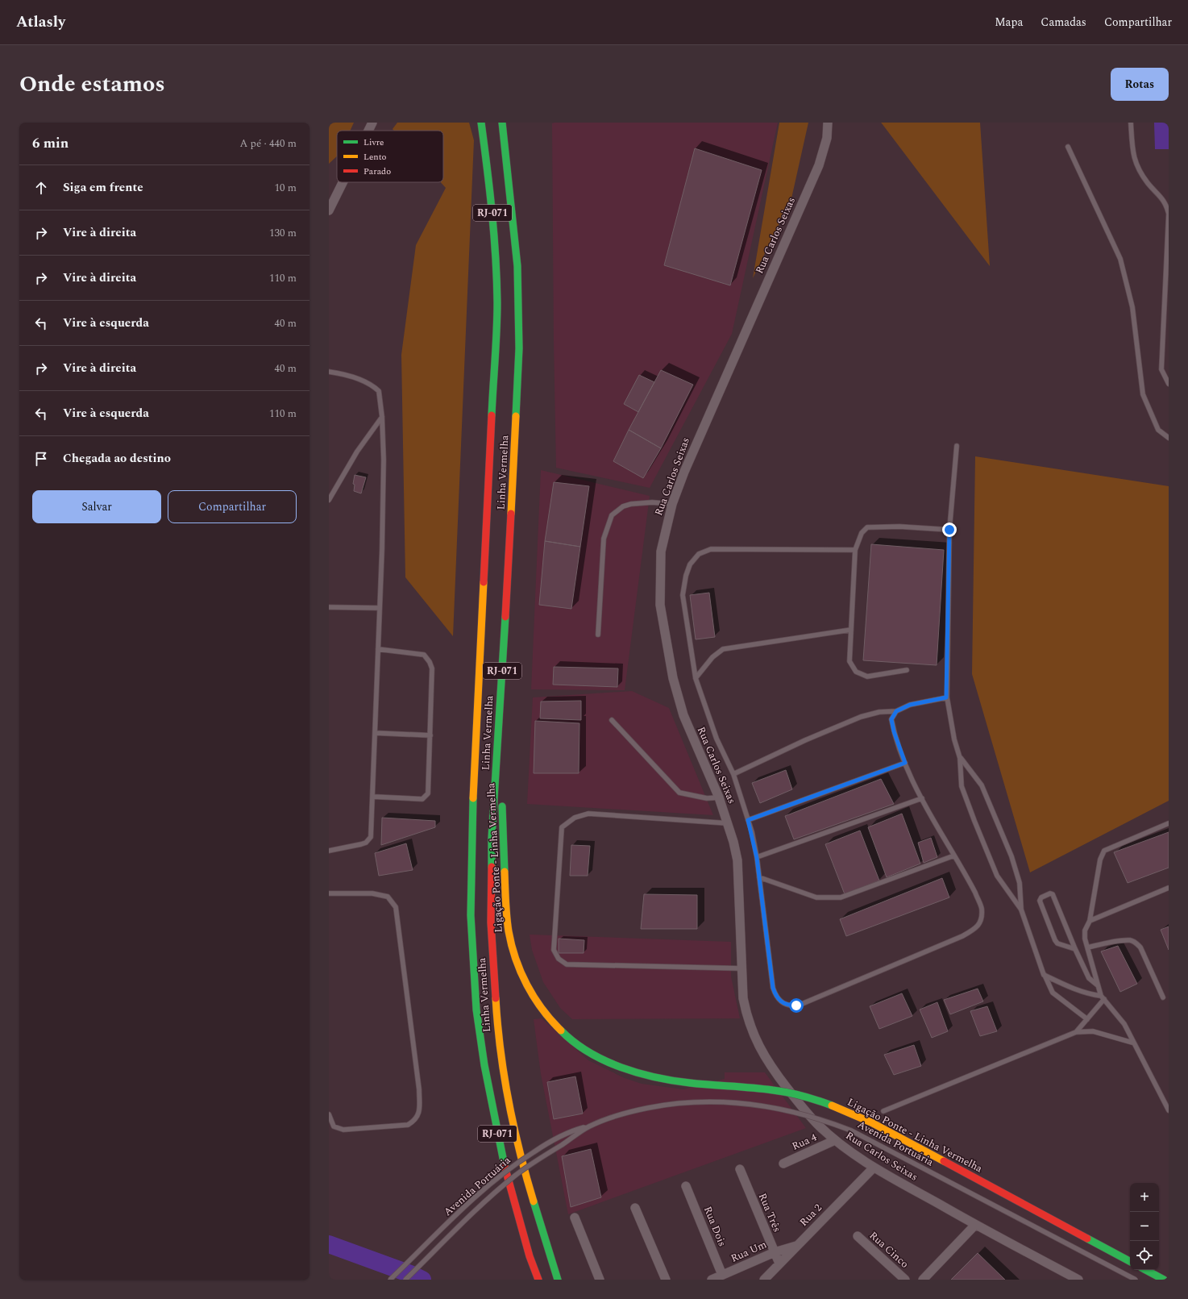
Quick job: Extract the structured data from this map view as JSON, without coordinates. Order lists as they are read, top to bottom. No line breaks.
{"streets":{"highway":["RJ-071","Linha Vermelha","Ligação Ponte - Linha Vermelha"],"street":["Rua Carlos Seixas","Rua 4","Rua Três","Rua 2","Rua Dois","Rua Cinco","Rua Um"],"lane":["Avenida Portuária"]},"crossings":[["Rua Carlos Seixas","Rua 4"],["Rua Carlos Seixas","Rua 2"],["Linha Vermelha","Ligação Ponte - Linha Vermelha"],["Rua Três","Rua 2"],["Rua Três","Rua Um"],["Rua 2","Rua Um"],["Rua Dois","Rua Um"]],"legend":["Livre","Lento","Parado"],"page":{"header":"Atlasly","nav":["Mapa","Camadas","Compartilhar"],"title":"Onde estamos","buttons":["Rotas",["Salvar","Compartilhar"]],"heading":["6 min","A pé · 440 m"],"list":[["Siga em frente","10 m"],["Vire à direita","130 m"],["Vire à direita","110 m"],["Vire à esquerda","40 m"],["Vire à direita","40 m"],["Vire à esquerda","110 m"],"Chegada ao destino"],"map_buttons":["+","−"]}}
